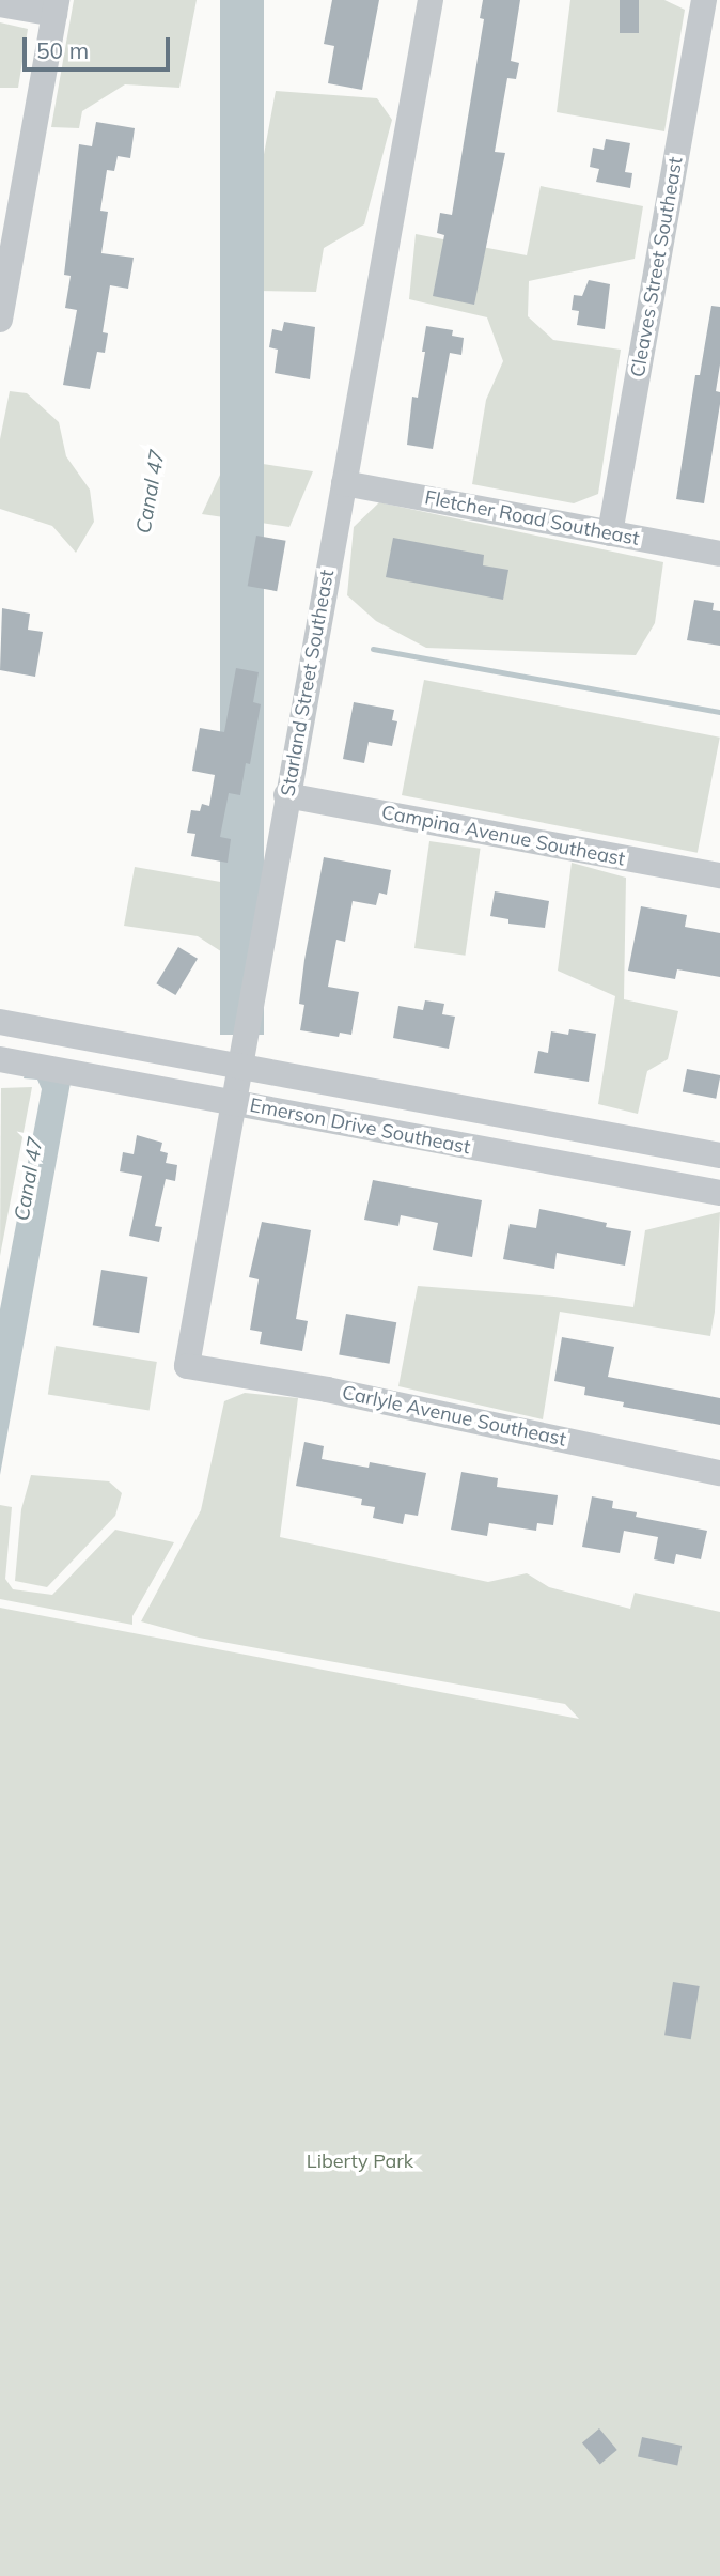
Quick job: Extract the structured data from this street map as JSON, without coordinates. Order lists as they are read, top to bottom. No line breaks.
{"streets":{"street":["Cleaves Street Southeast","Fletcher Road Southeast","Starland Street Southeast","Campina Avenue Southeast","Emerson Drive Southeast","Carlyle Avenue Southeast"]},"crossings":[["Cleaves Street Southeast","Fletcher Road Southeast"],["Fletcher Road Southeast","Starland Street Southeast"],["Starland Street Southeast","Campina Avenue Southeast"],["Starland Street Southeast","Emerson Drive Southeast"],["Starland Street Southeast","Carlyle Avenue Southeast"]],"water":["Canal 47"],"parks":["Liberty Park"],"scale_bar":"50 m"}
